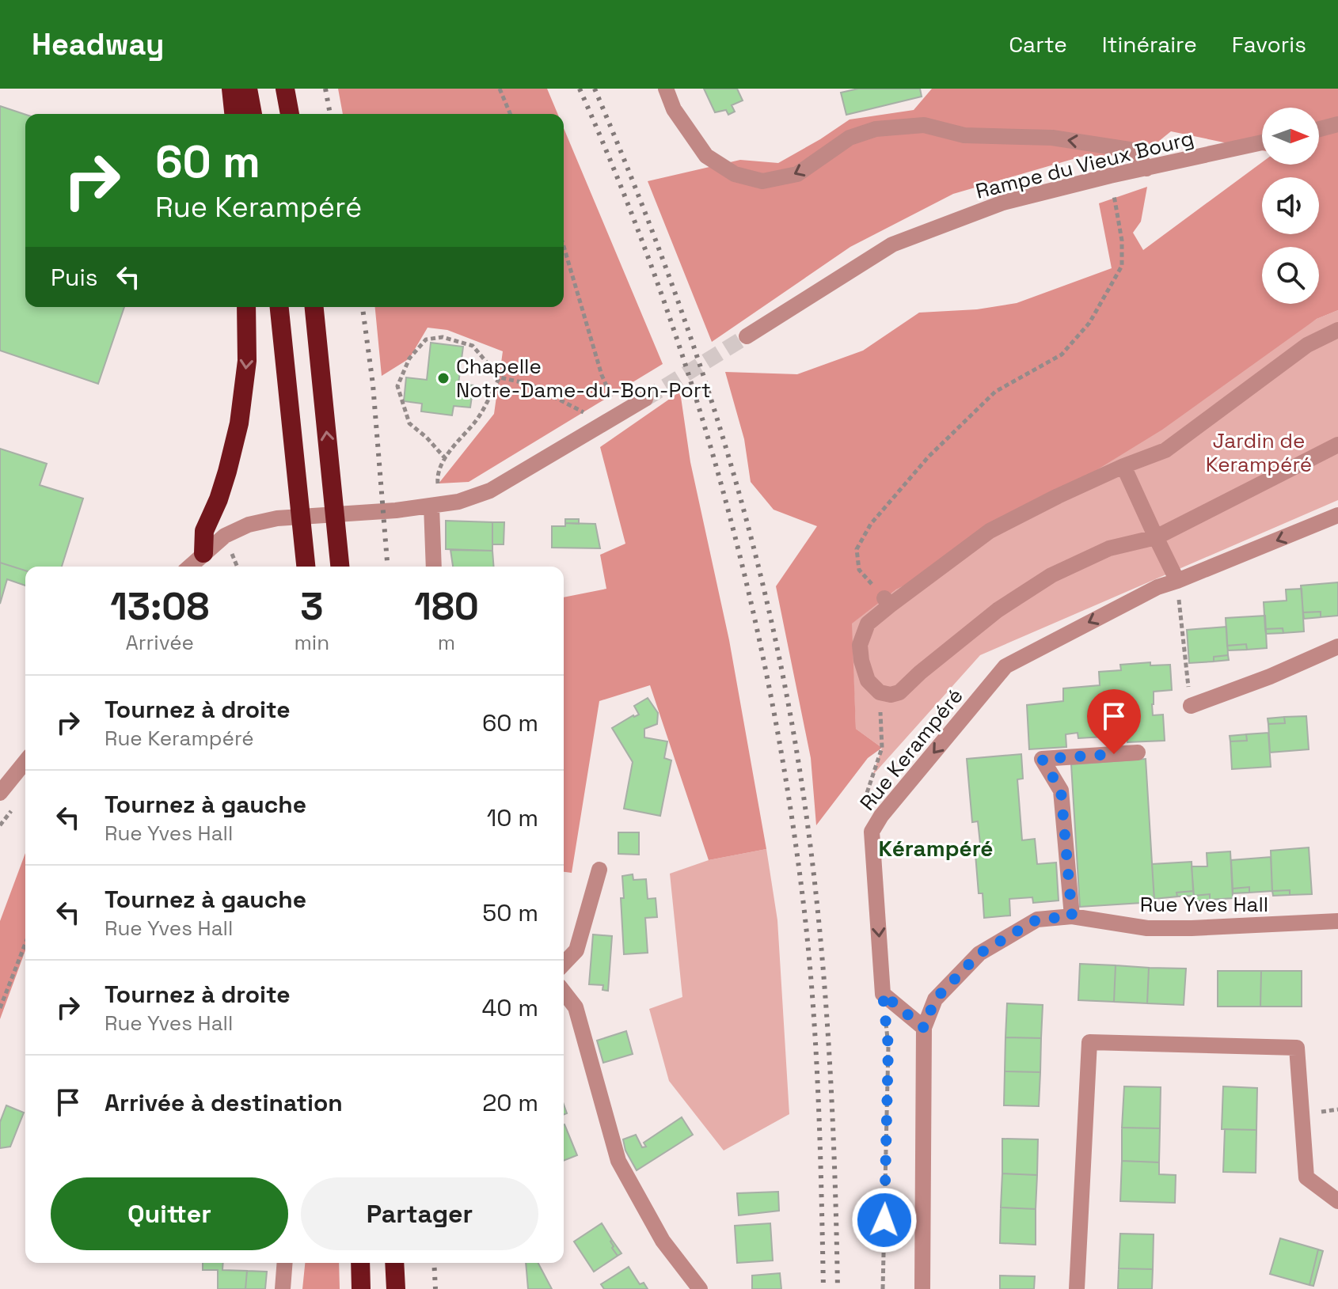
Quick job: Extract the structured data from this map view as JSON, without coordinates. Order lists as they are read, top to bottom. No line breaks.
{"streets":{"street":["Rampe du Vieux Bourg","Rue Kerampéré","Rue Yves Hall"]},"districts":["Kérampéré"],"parks":["Jardin de Kerampéré"],"places":["Chapelle Notre-Dame-du-Bon-Port"],"north":"right","page":{"header":"Headway","nav":["Carte","Itinéraire","Favoris"],"turn":["60 m","Rue Kerampéré"],"then":"Puis","eta":["13:08","Arrivée","3","min","180","m"],"list":[{"name":"Tournez à droite","note":"Rue Kerampéré","value":"60 m"},{"name":"Tournez à gauche","note":"Rue Yves Hall","value":"10 m"},{"name":"Tournez à gauche","note":"Rue Yves Hall","value":"50 m"},{"name":"Tournez à droite","note":"Rue Yves Hall","value":"40 m"},{"name":"Arrivée à destination","value":"20 m"}],"buttons":["Quitter","Partager"]}}
